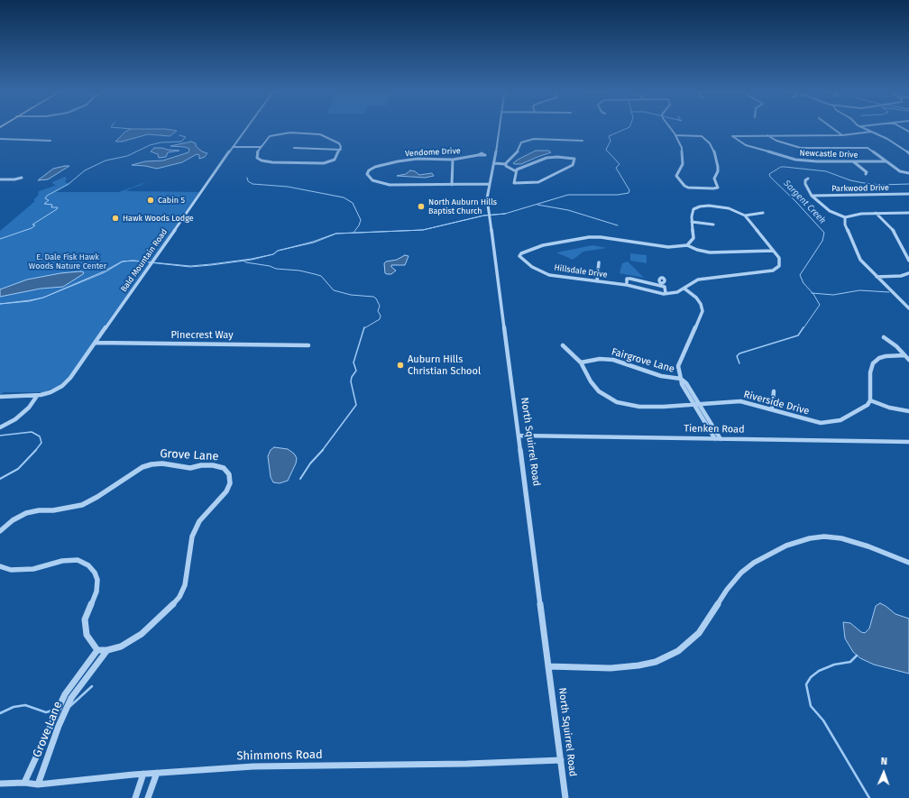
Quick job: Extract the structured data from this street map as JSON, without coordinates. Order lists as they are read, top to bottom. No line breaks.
{"streets":{"street":["Vendome Drive","Newcastle Drive","Parkwood Drive","Bald Mountain Road","Hillsdale Drive","Pinecrest Way","Fairgrove Lane","Riverside Drive","Tienken Road","North Squirrel Road","Grove Lane","Shimmons Road"]},"crossings":[["Vendome Drive","North Squirrel Road"],["Bald Mountain Road","Pinecrest Way"],["Fairgrove Lane","Riverside Drive"],["Tienken Road","North Squirrel Road"],["North Squirrel Road","Shimmons Road"],["Grove Lane","Shimmons Road"]],"water":["Sargent Creek"],"parks":["E. Dale Fisk Hawk Woods Nature Center"],"places":["Cabin 5","North Auburn Hills Baptist Church","Hawk Woods Lodge","Auburn Hills Christian School"],"north":"top"}
